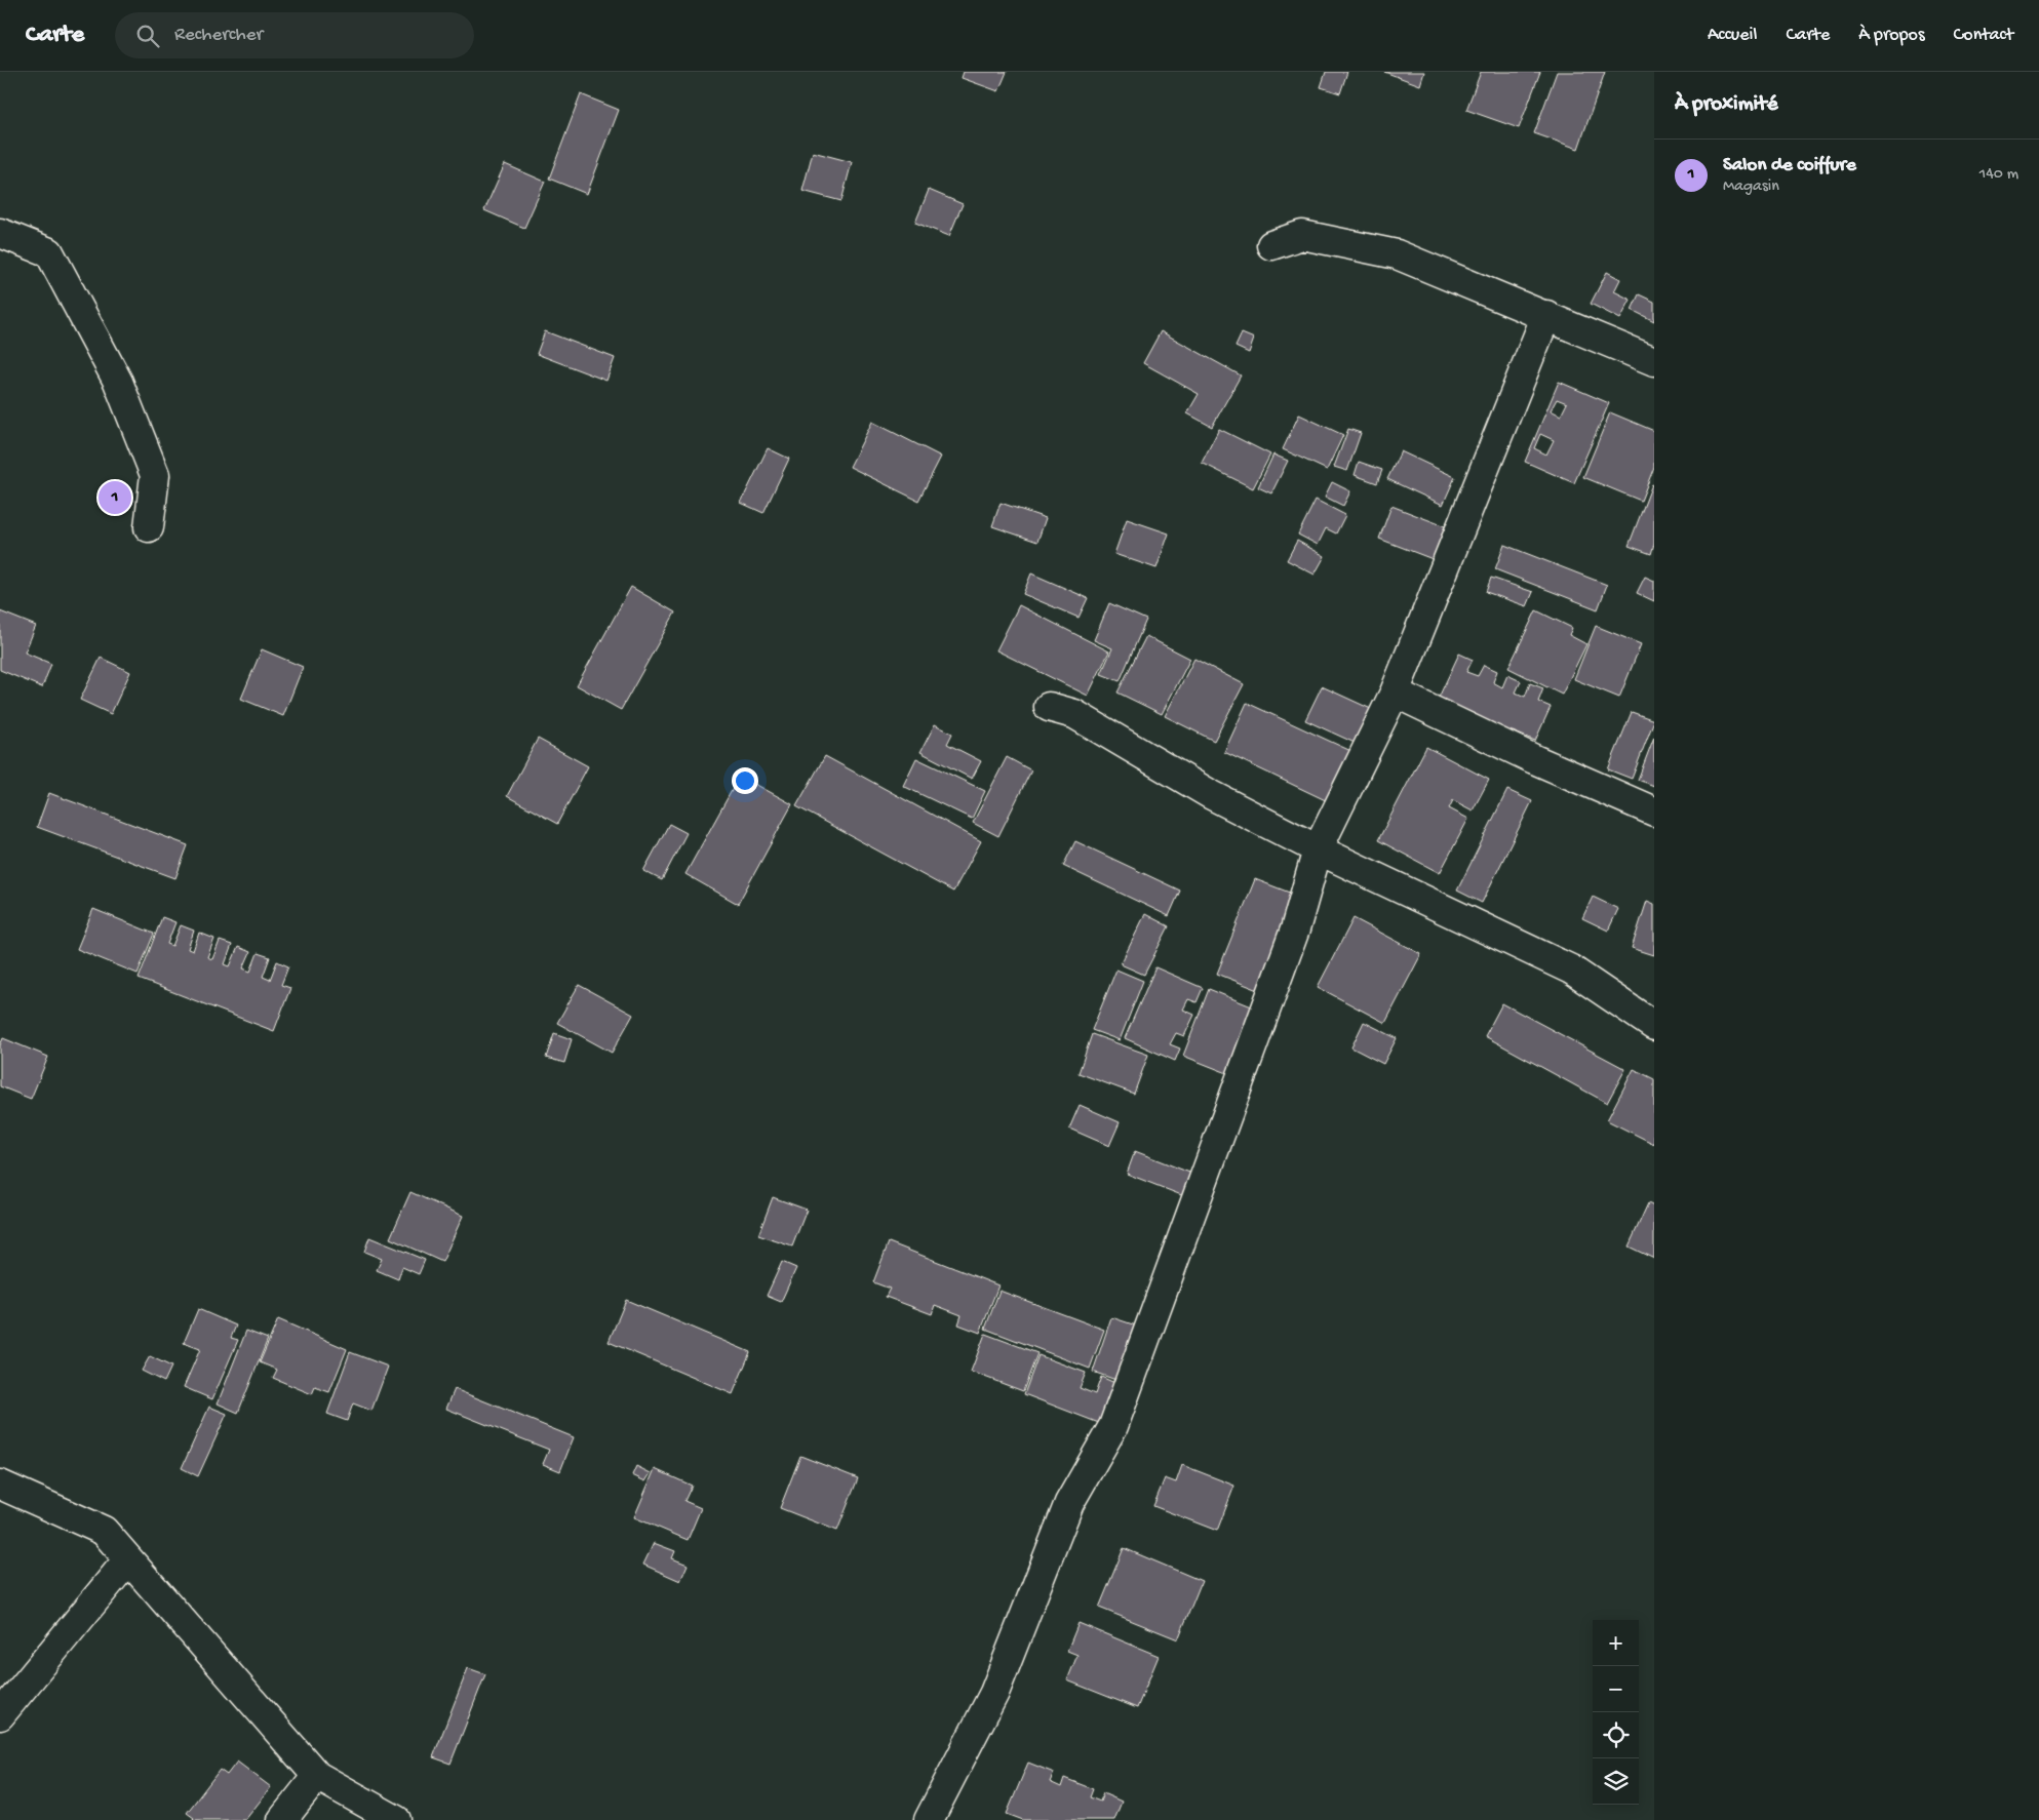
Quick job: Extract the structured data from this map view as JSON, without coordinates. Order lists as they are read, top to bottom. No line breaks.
{"page":{"header":"Carte","search":"Rechercher","nav":["Accueil","Carte","À propos","Contact"],"heading":"À proximité","list":[{"mark":"1","name":"Salon de coiffure","note":"Magasin","value":"140 m"}],"pins":"1","map_buttons":["+","−"]}}
